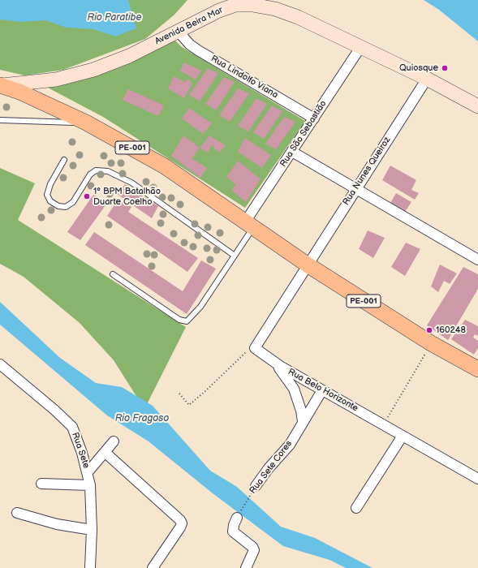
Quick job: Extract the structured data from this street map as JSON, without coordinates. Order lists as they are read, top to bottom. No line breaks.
{"streets":{"main road":["Avenida Beira Mar","PE-001"],"street":["Rua Lindolfo Viana","Rua São Sebastião","Rua Nunes Queiroz","Rua Belo Horizonte","Rua Sete","Rua Sete Cores"]},"crossings":[["Avenida Beira Mar","Rua Lindolfo Viana"],["Avenida Beira Mar","Rua São Sebastião"],["Avenida Beira Mar","PE-001"],["Avenida Beira Mar","Rua Nunes Queiroz"],["Rua Lindolfo Viana","Rua São Sebastião"],["Rua São Sebastião","PE-001"],["PE-001","Rua Nunes Queiroz"],["Rua Belo Horizonte","Rua Sete Cores"]],"water":["Rio Paratibe","Rio Fragoso"],"places":["Quiosque","1º BPM Batalhão Duarte Coelho","160248"]}
